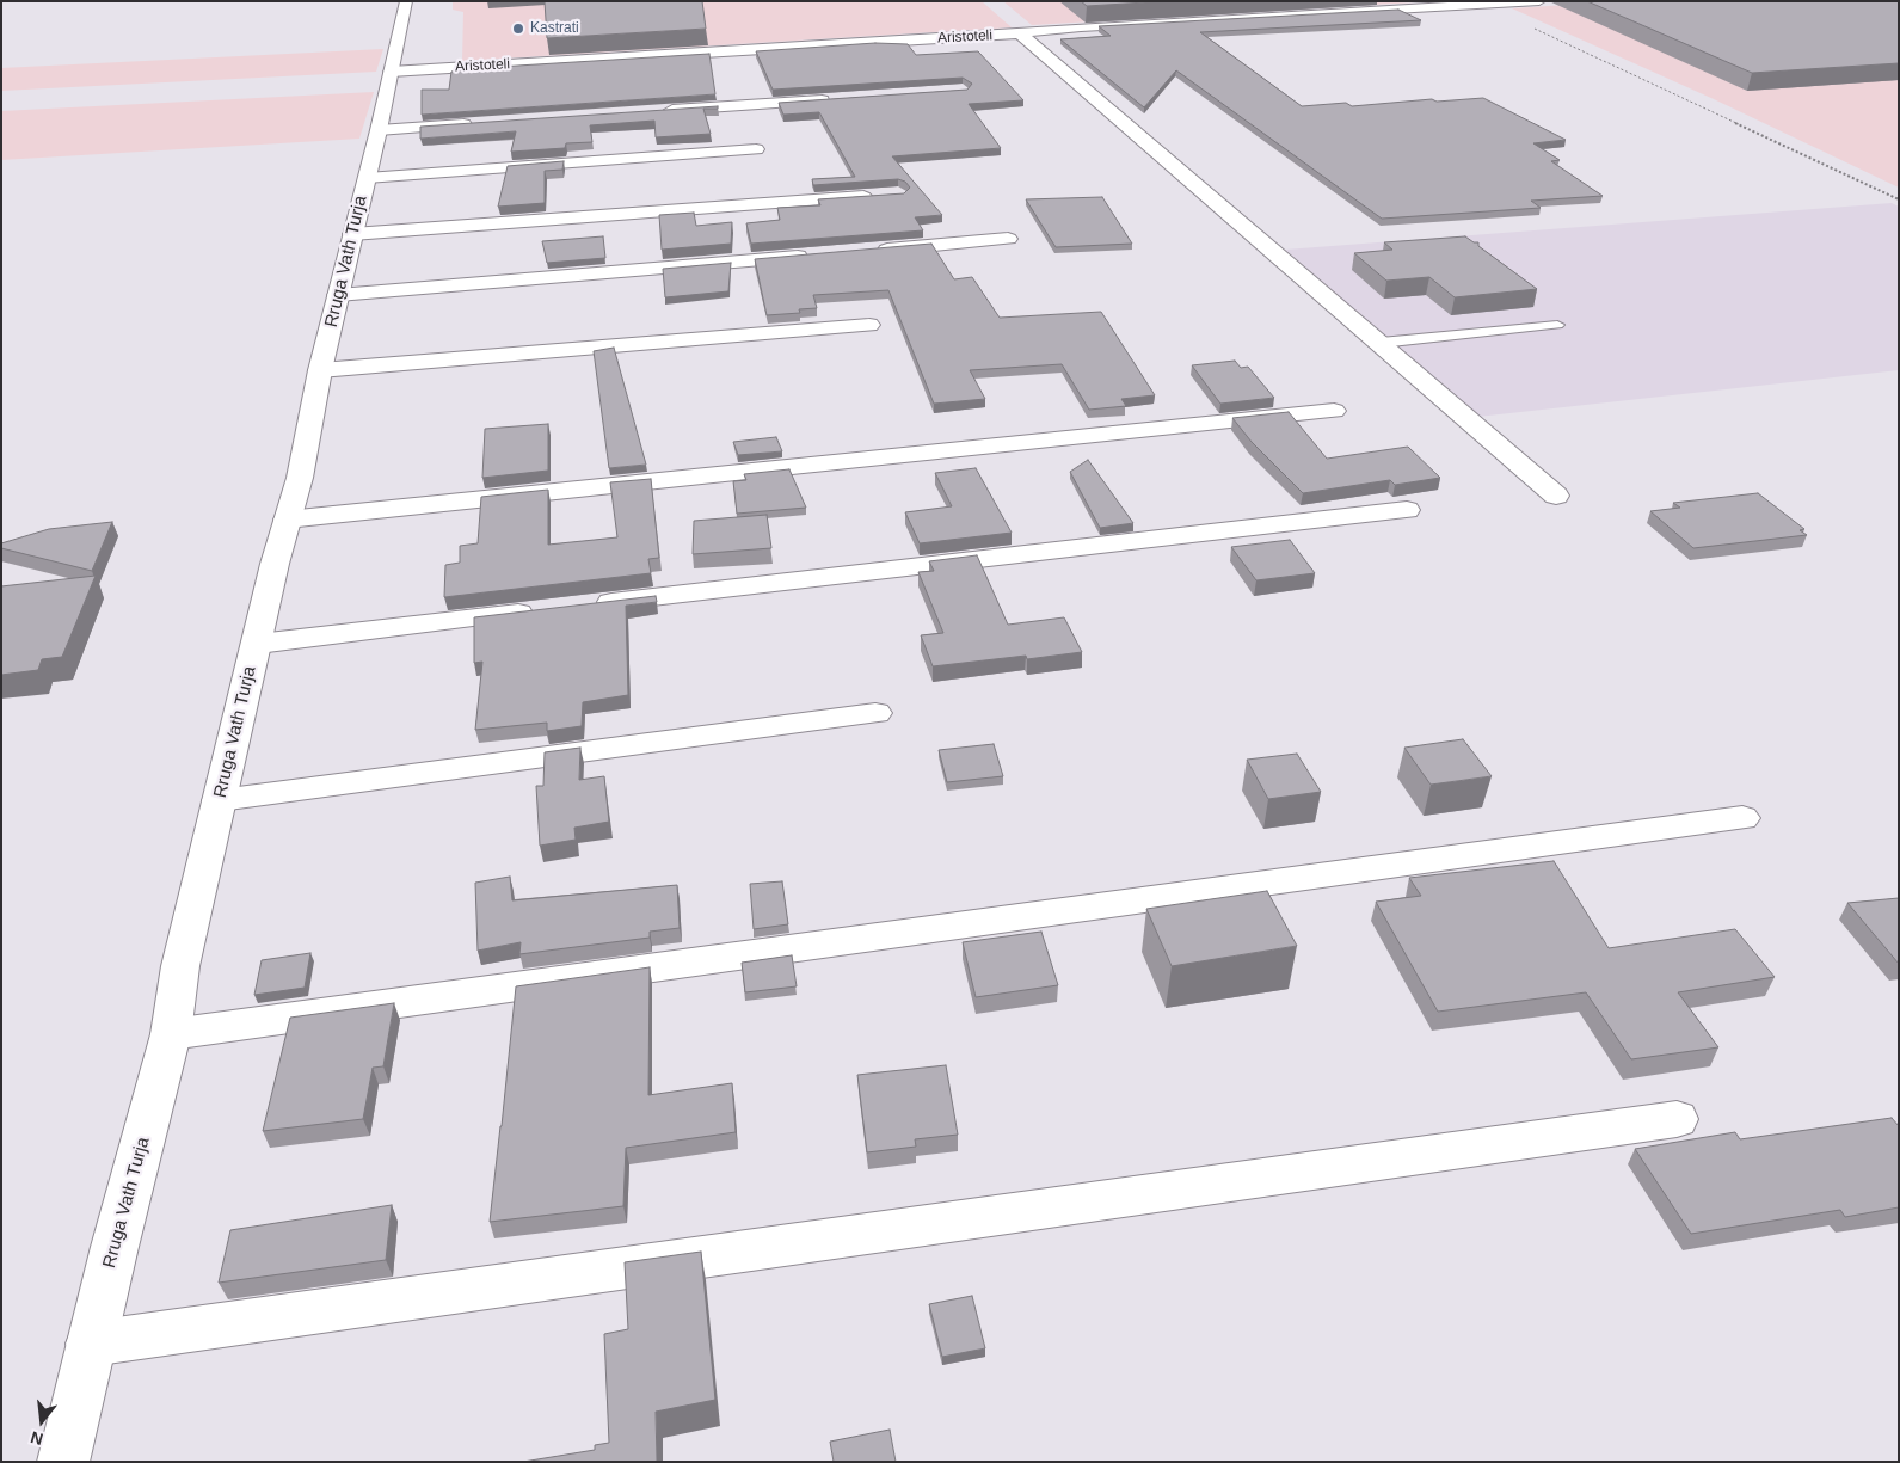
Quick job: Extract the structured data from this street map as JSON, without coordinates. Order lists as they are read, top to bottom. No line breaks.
{"streets":{"street":["Aristoteli","Rruga Vath Turja"]},"crossings":[["Aristoteli","Rruga Vath Turja"]],"places":["Kastrati"],"north":"bottom"}
